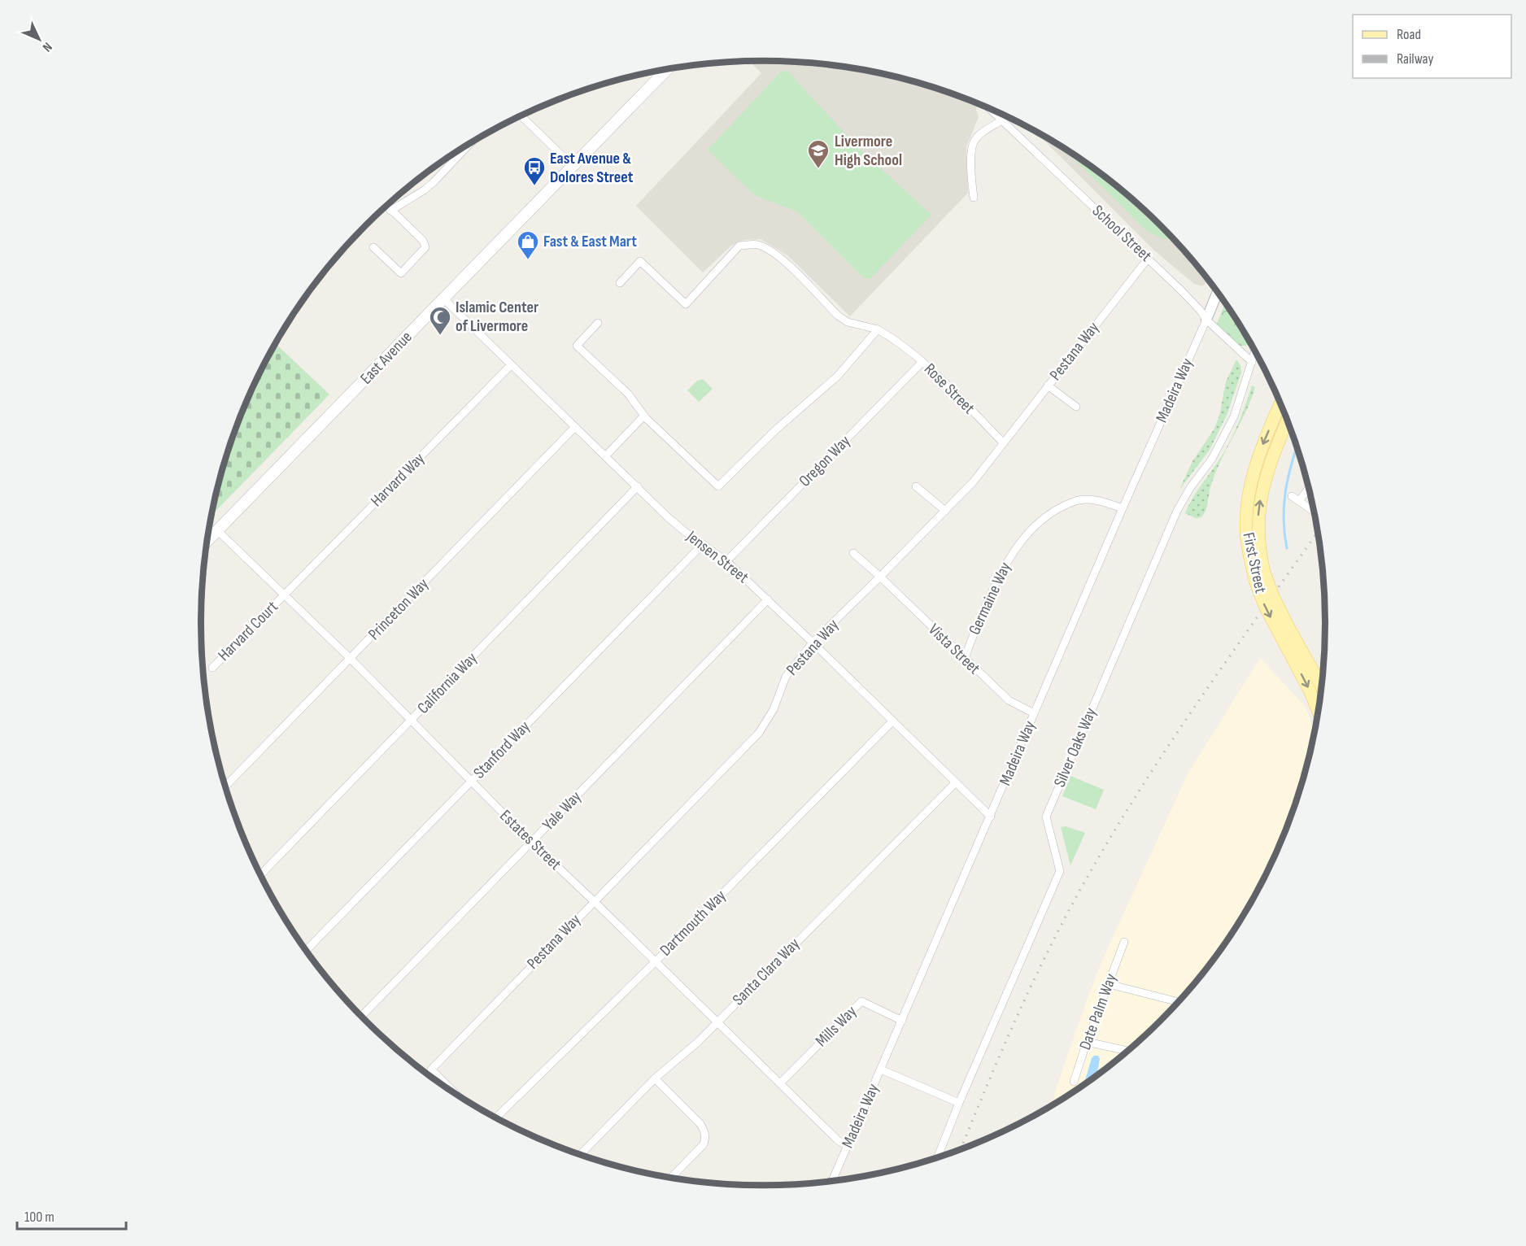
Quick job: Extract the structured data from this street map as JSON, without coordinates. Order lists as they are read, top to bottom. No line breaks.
{"streets":{"main road":["East Avenue","First Street"],"street":["School Street","Pestana Way","Rose Street","Madeira Way","Oregon Way","Harvard Way","Jensen Street","Germaine Way","Princeton Way","Harvard Court","Vista Street","California Way","Silver Oaks Way","Stanford Way","Yale Way","Estates Street","Dartmouth Way","Santa Clara Way","Date Palm Way","Mills Way"]},"crossings":[["School Street","Pestana Way"],["School Street","Madeira Way"],["School Street","Silver Oaks Way"],["Pestana Way","Rose Street"],["Pestana Way","Jensen Street"],["Pestana Way","Vista Street"],["Pestana Way","Estates Street"],["East Avenue","Jensen Street"],["East Avenue","Estates Street"],["Rose Street","Oregon Way"],["Madeira Way","Jensen Street"],["Madeira Way","Germaine Way"],["Madeira Way","Vista Street"],["Madeira Way","Estates Street"],["Madeira Way","Mills Way"],["Oregon Way","Jensen Street"],["Harvard Way","Jensen Street"],["Harvard Way","Harvard Court"],["Harvard Way","Estates Street"],["Jensen Street","Princeton Way"],["Jensen Street","California Way"],["Jensen Street","Stanford Way"],["Jensen Street","Yale Way"],["Jensen Street","Dartmouth Way"],["Jensen Street","Santa Clara Way"],["Germaine Way","Vista Street"],["Princeton Way","Estates Street"],["Harvard Court","Estates Street"],["California Way","Estates Street"],["Stanford Way","Estates Street"],["Yale Way","Estates Street"],["Estates Street","Dartmouth Way"],["Estates Street","Santa Clara Way"],["Estates Street","Mills Way"]],"places":{"school or university":["Livermore High School"],"bus stop":["East Avenue & Dolores Street"],"shop":["Fast & East Mart"],"mosque":["Islamic Center of Livermore"]},"legend":["Road","Railway"],"scale_bar":"100 m","north":"bottom right"}
